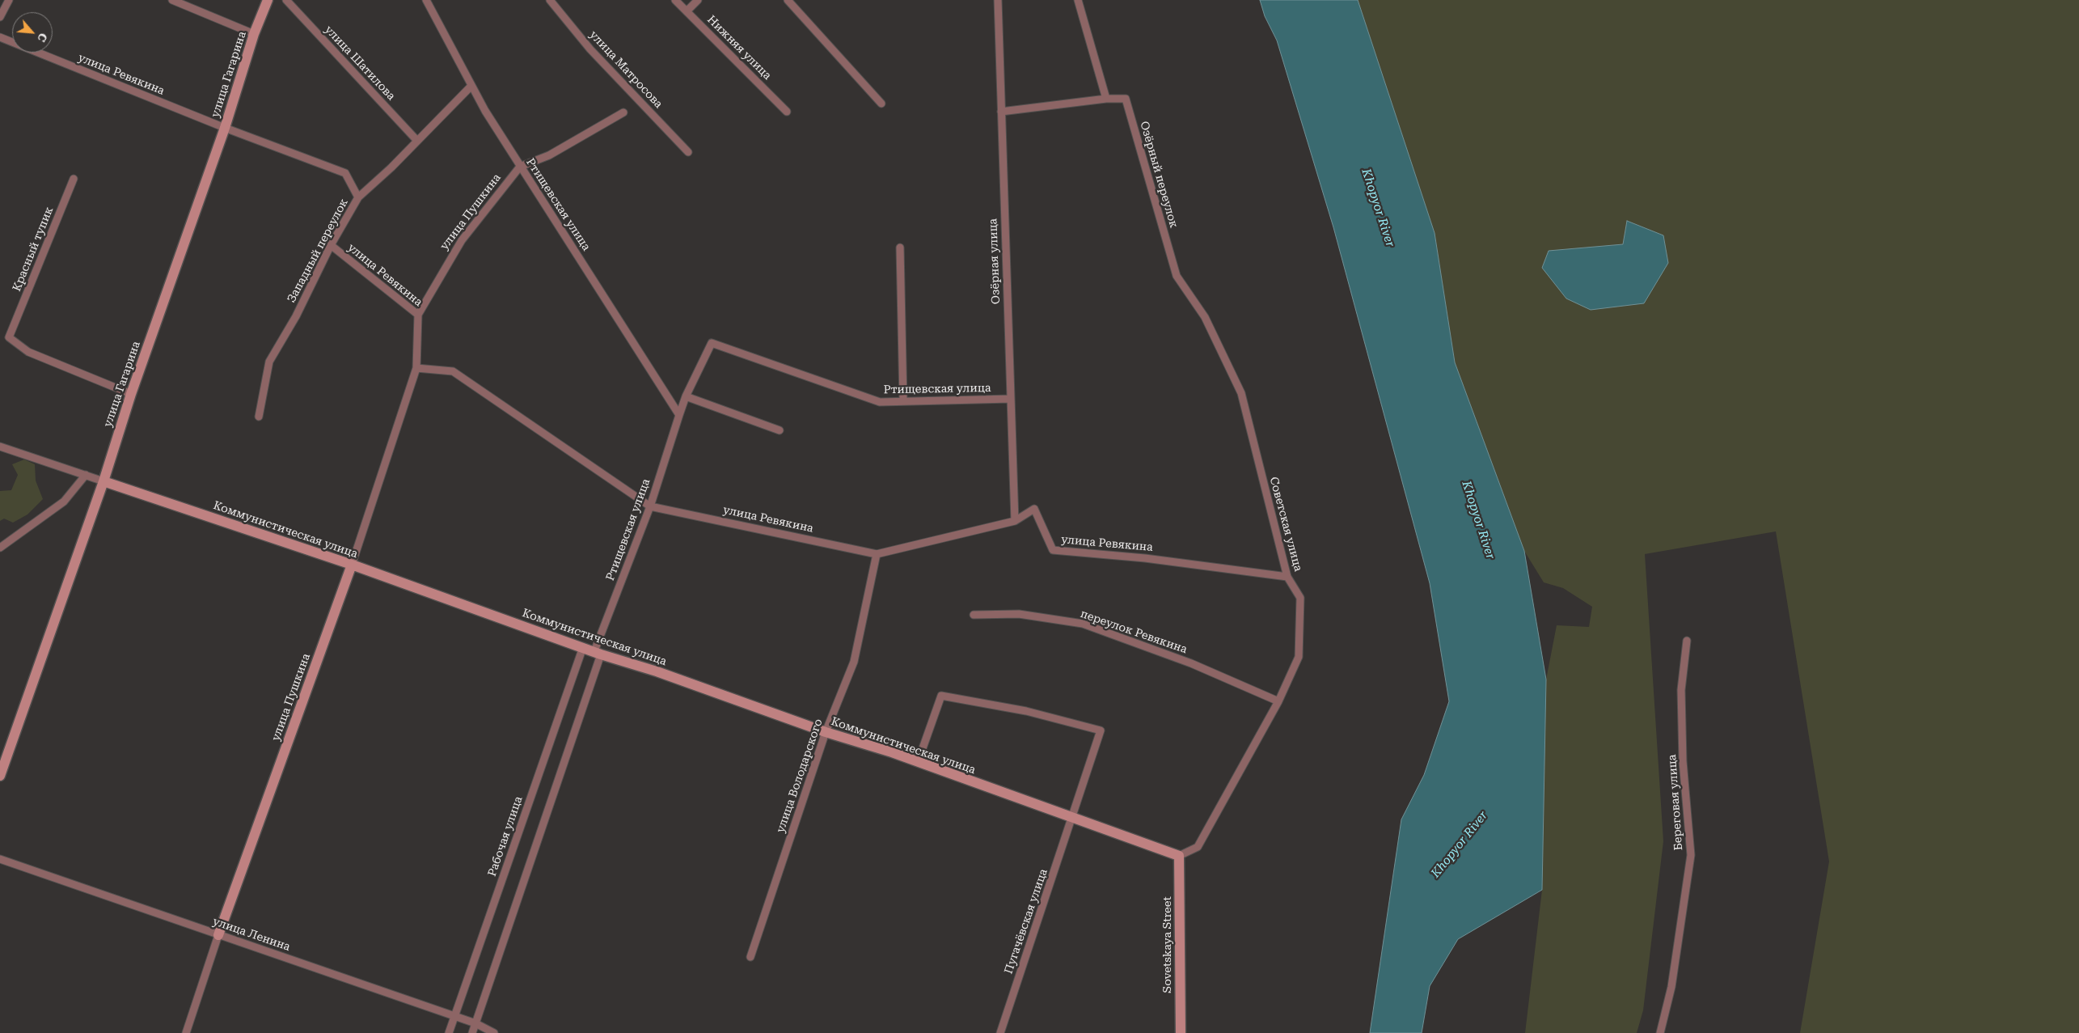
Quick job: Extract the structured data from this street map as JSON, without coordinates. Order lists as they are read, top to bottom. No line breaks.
{"streets":{"street":["Нижняя улица","улица Шатилова","улица Матросова","улица Ревякина","улица Гагарина","Озёрный переулок","Ртищевская улица","улица Пушкина","Красный тупик","Западный переулок","Озёрная улица","Советская улица","Коммунистическая улица","переулок Ревякина","улица Володарского","Береговая улица","Рабочая улица","Пугачёвская улица","улица Ленина","Sovetskaya Street"]},"crossings":[["улица Шатилова","Западный переулок"],["улица Ревякина","улица Гагарина"],["улица Ревякина","Ртищевская улица"],["улица Ревякина","улица Пушкина"],["улица Ревякина","Западный переулок"],["улица Ревякина","Озёрная улица"],["улица Ревякина","Советская улица"],["улица Ревякина","улица Володарского"],["улица Гагарина","Красный тупик"],["улица Гагарина","Коммунистическая улица"],["Озёрный переулок","Озёрная улица"],["Озёрный переулок","Советская улица"],["Ртищевская улица","улица Пушкина"],["Ртищевская улица","Западный переулок"],["Ртищевская улица","Озёрная улица"],["Ртищевская улица","Коммунистическая улица"],["улица Пушкина","Коммунистическая улица"],["улица Пушкина","улица Ленина"],["Советская улица","Коммунистическая улица"],["Советская улица","переулок Ревякина"],["Советская улица","Sovetskaya Street"],["Коммунистическая улица","улица Володарского"],["Коммунистическая улица","Рабочая улица"],["Коммунистическая улица","Пугачёвская улица"],["Коммунистическая улица","Sovetskaya Street"],["Рабочая улица","улица Ленина"]],"water":["Khopyor River"],"north":"bottom right"}
